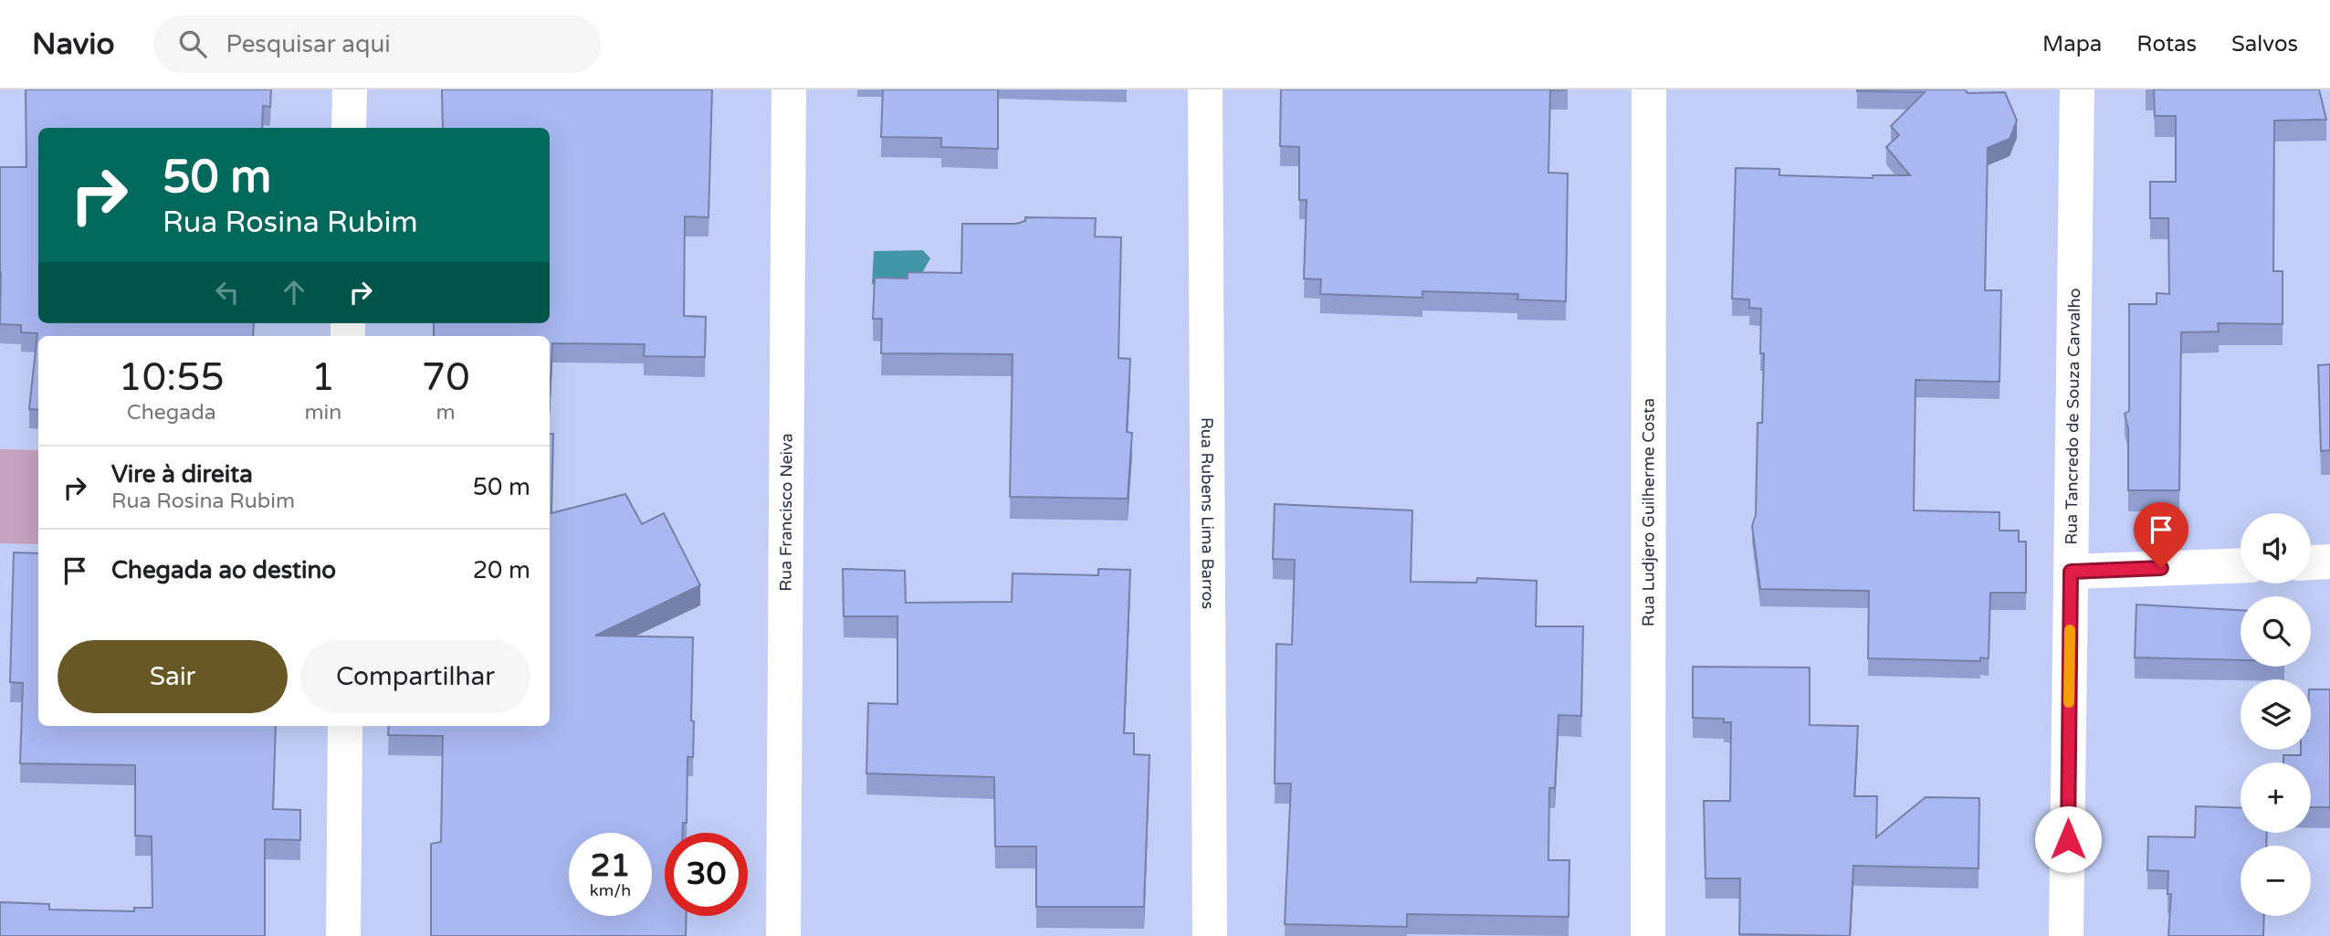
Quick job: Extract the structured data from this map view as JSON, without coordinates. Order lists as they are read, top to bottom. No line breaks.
{"streets":{"street":["Rua Tancredo de Souza Carvalho","Rua Francisco Neiva","Rua Rubens Lima Barros","Rua Ludjero Guilherme Costa"]},"page":{"header":"Navio","search":"Pesquisar aqui","nav":["Mapa","Rotas","Salvos"],"turn":["50 m","Rua Rosina Rubim"],"eta":["10:55","Chegada","1","min","70","m"],"list":[{"name":"Vire à direita","note":"Rua Rosina Rubim","value":"50 m"},{"name":"Chegada ao destino","value":"20 m"}],"map_buttons":["+","−"],"buttons":["Sair","Compartilhar"],"speed":"21 km/h","limit":"30"}}
